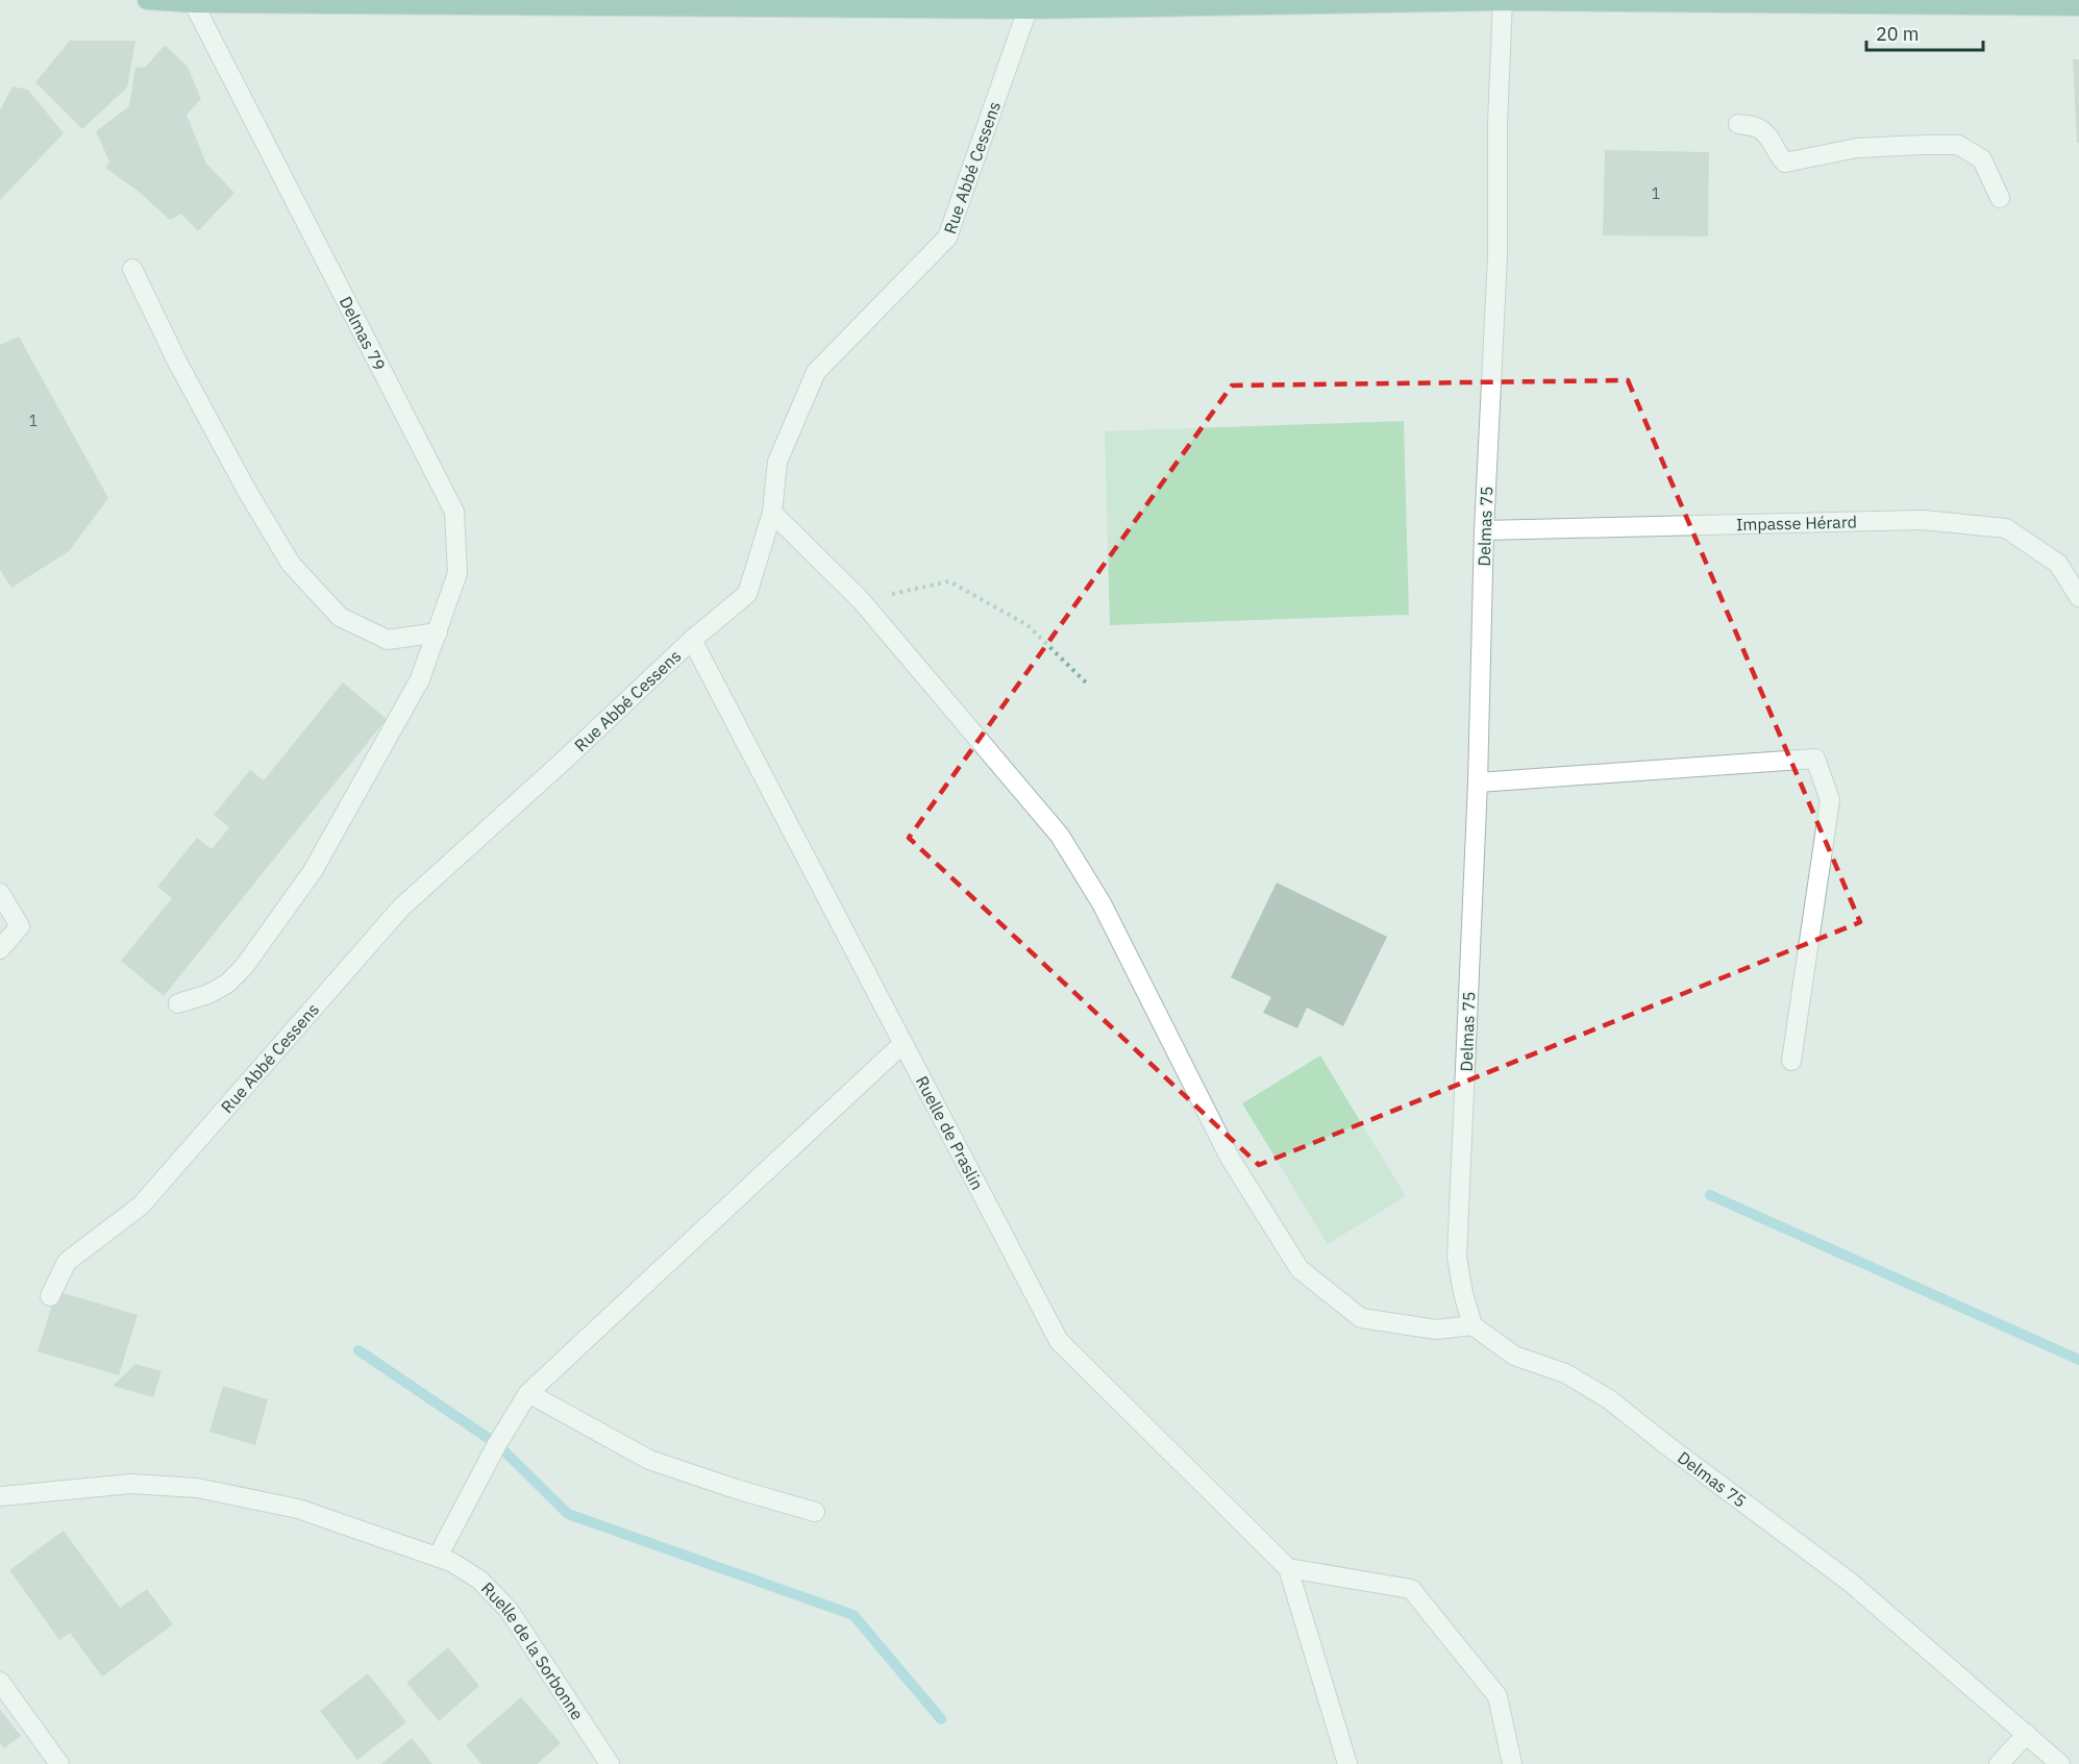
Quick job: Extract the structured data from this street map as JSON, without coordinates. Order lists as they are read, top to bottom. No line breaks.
{"streets":{"street":["Rue Abbé Cessens","Delmas 79","Impasse Hérard","Delmas 75","Ruelle de Praslin","Ruelle de la Sorbonne"]},"crossings":[["Rue Abbé Cessens","Ruelle de Praslin"],["Impasse Hérard","Delmas 75"]],"house_numbers":["1","1"],"scale_bar":"20 m"}
